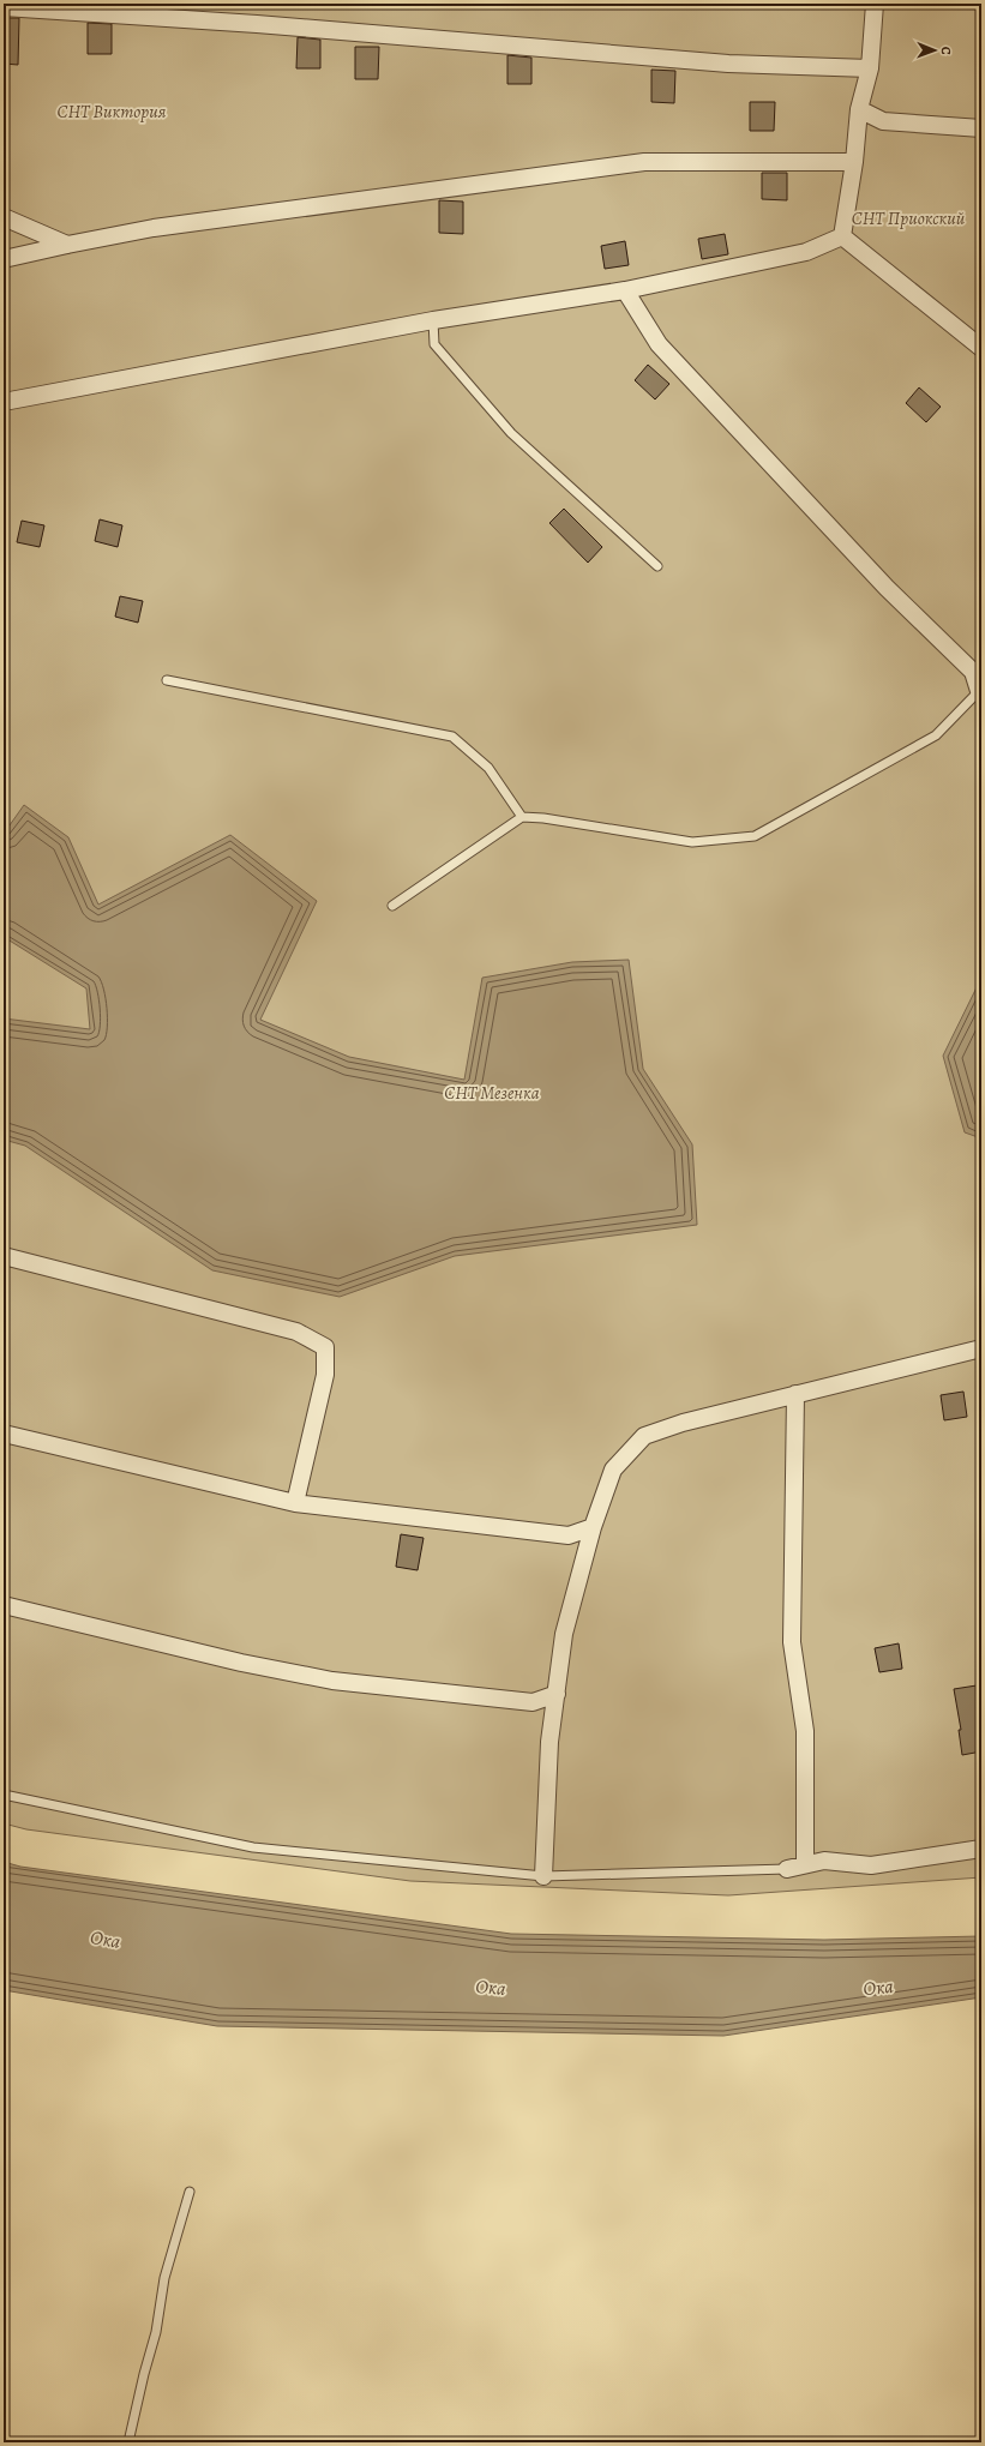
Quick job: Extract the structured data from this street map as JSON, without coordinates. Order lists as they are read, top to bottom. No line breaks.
{"water":["Ока"],"parks":["СНТ Виктория","СНТ Приокский","СНТ Мезенка"],"north":"right"}
